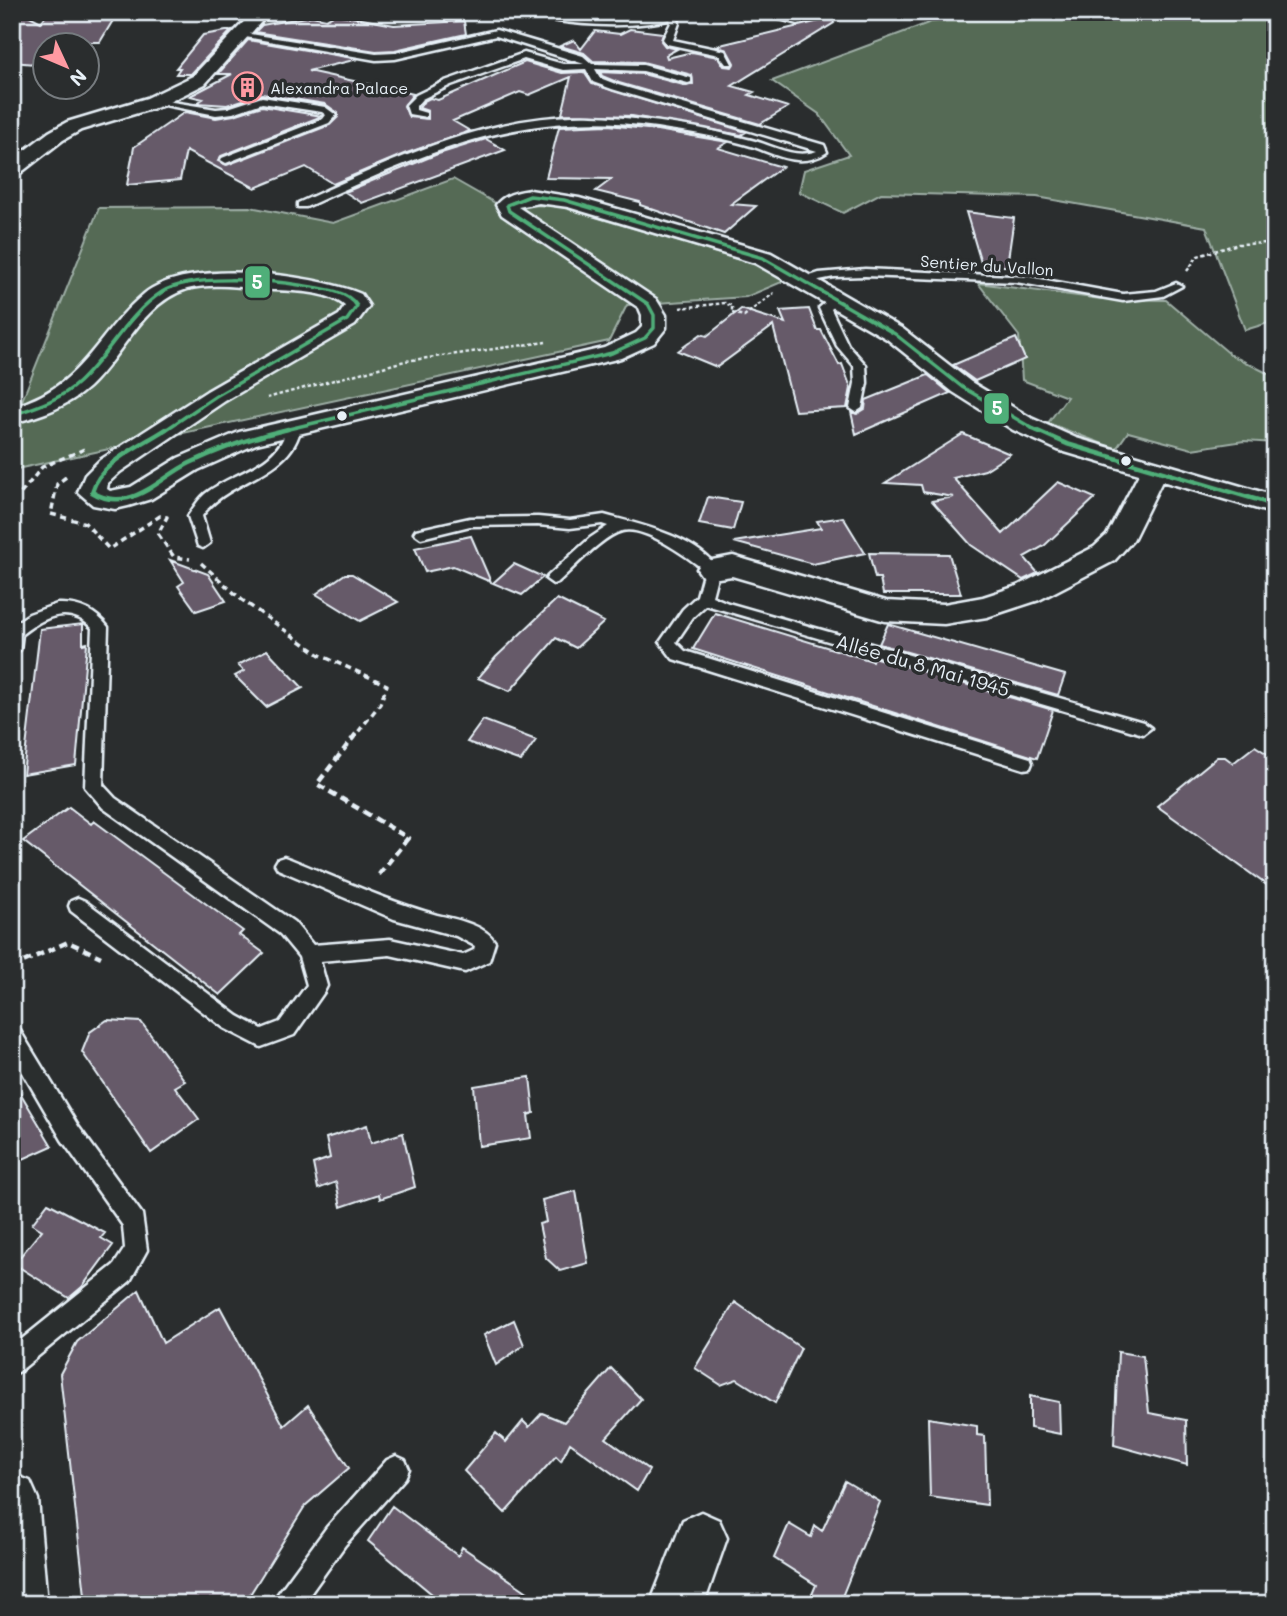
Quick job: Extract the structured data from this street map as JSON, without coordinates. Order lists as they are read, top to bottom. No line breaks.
{"streets":{"lane":["Sentier du Vallon","Allée du 8 Mai 1945"]},"places":{"building":["Alexandra Palace"]},"lines":["transit line 5"],"north":"bottom right"}
